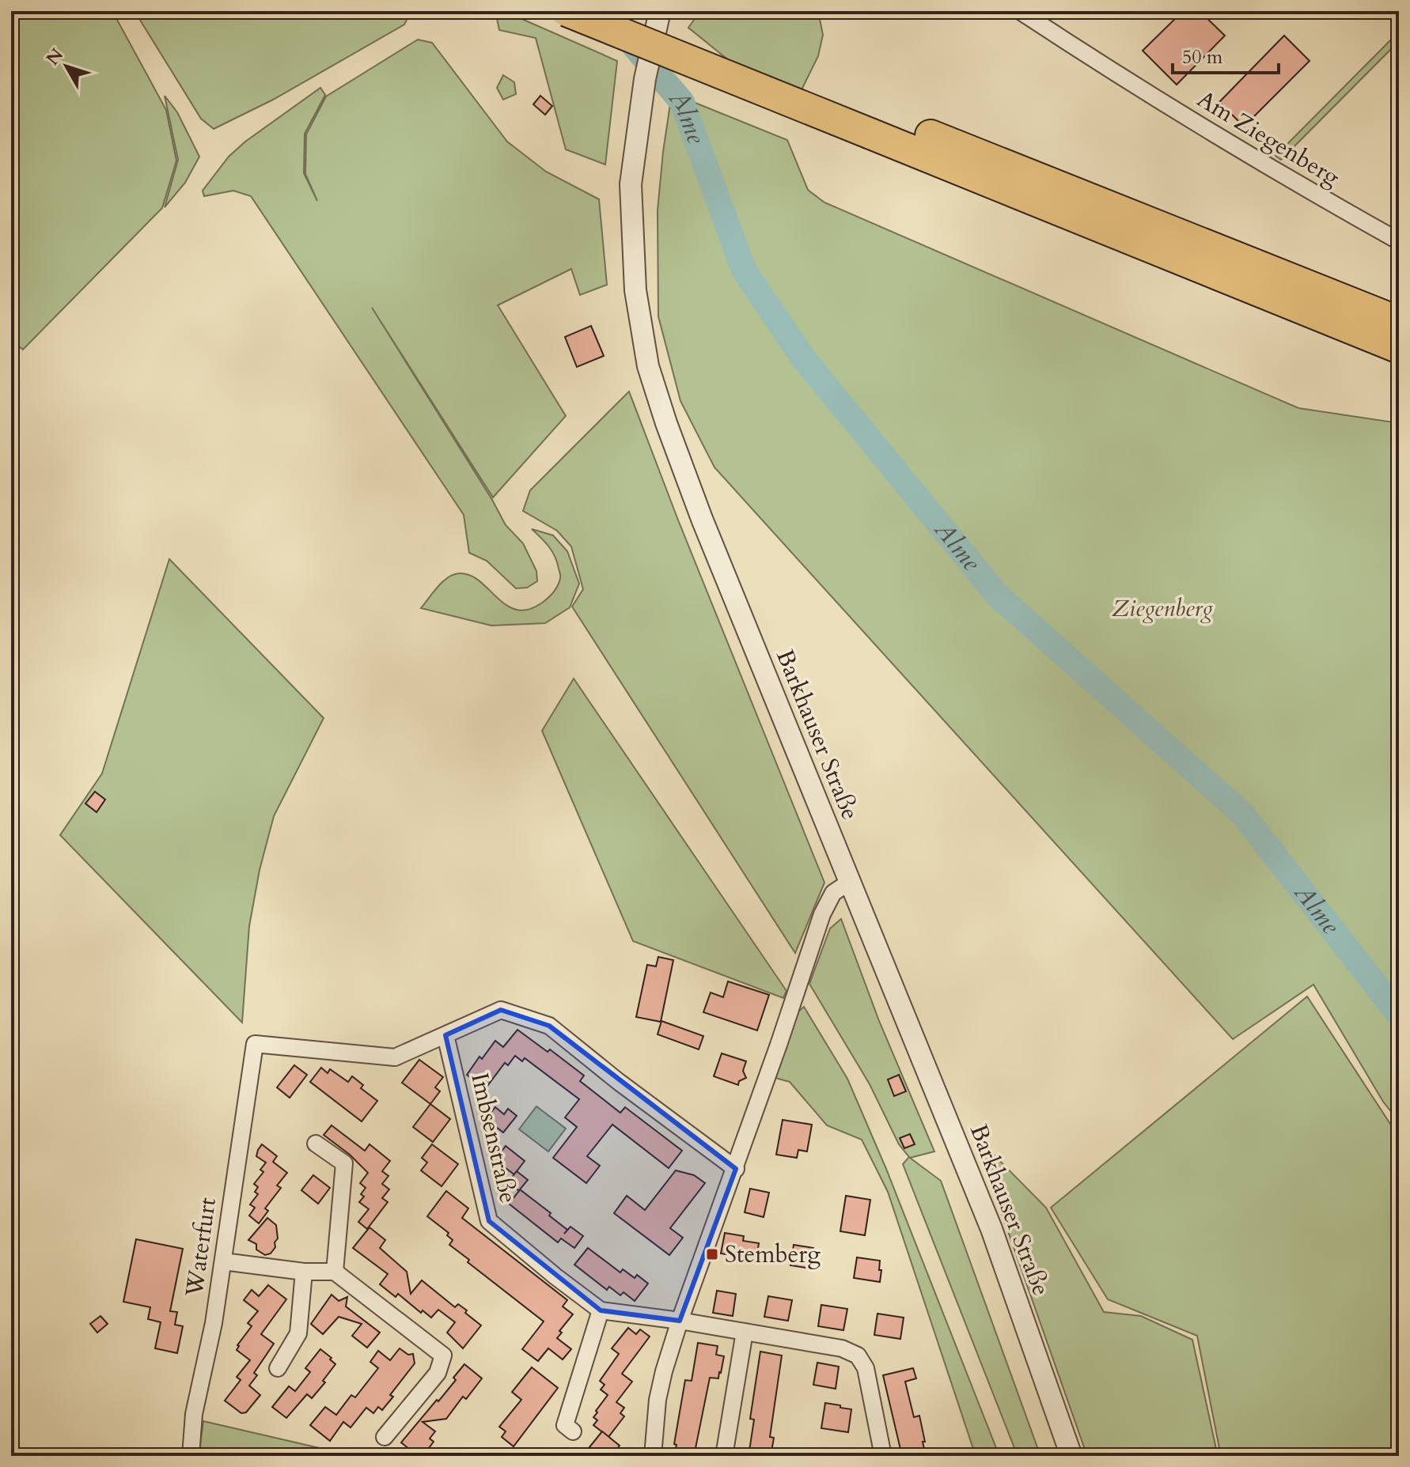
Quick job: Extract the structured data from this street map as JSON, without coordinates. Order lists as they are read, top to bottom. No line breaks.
{"streets":{"street":["Am Ziegenberg","Barkhauser Straße","Imbsenstraße","Waterfurt"]},"crossings":[["Imbsenstraße","Waterfurt"]],"water":["Alme"],"parks":["Ziegenberg"],"places":{"transit":["Stemberg"]},"scale_bar":"50 m","north":"top left"}
